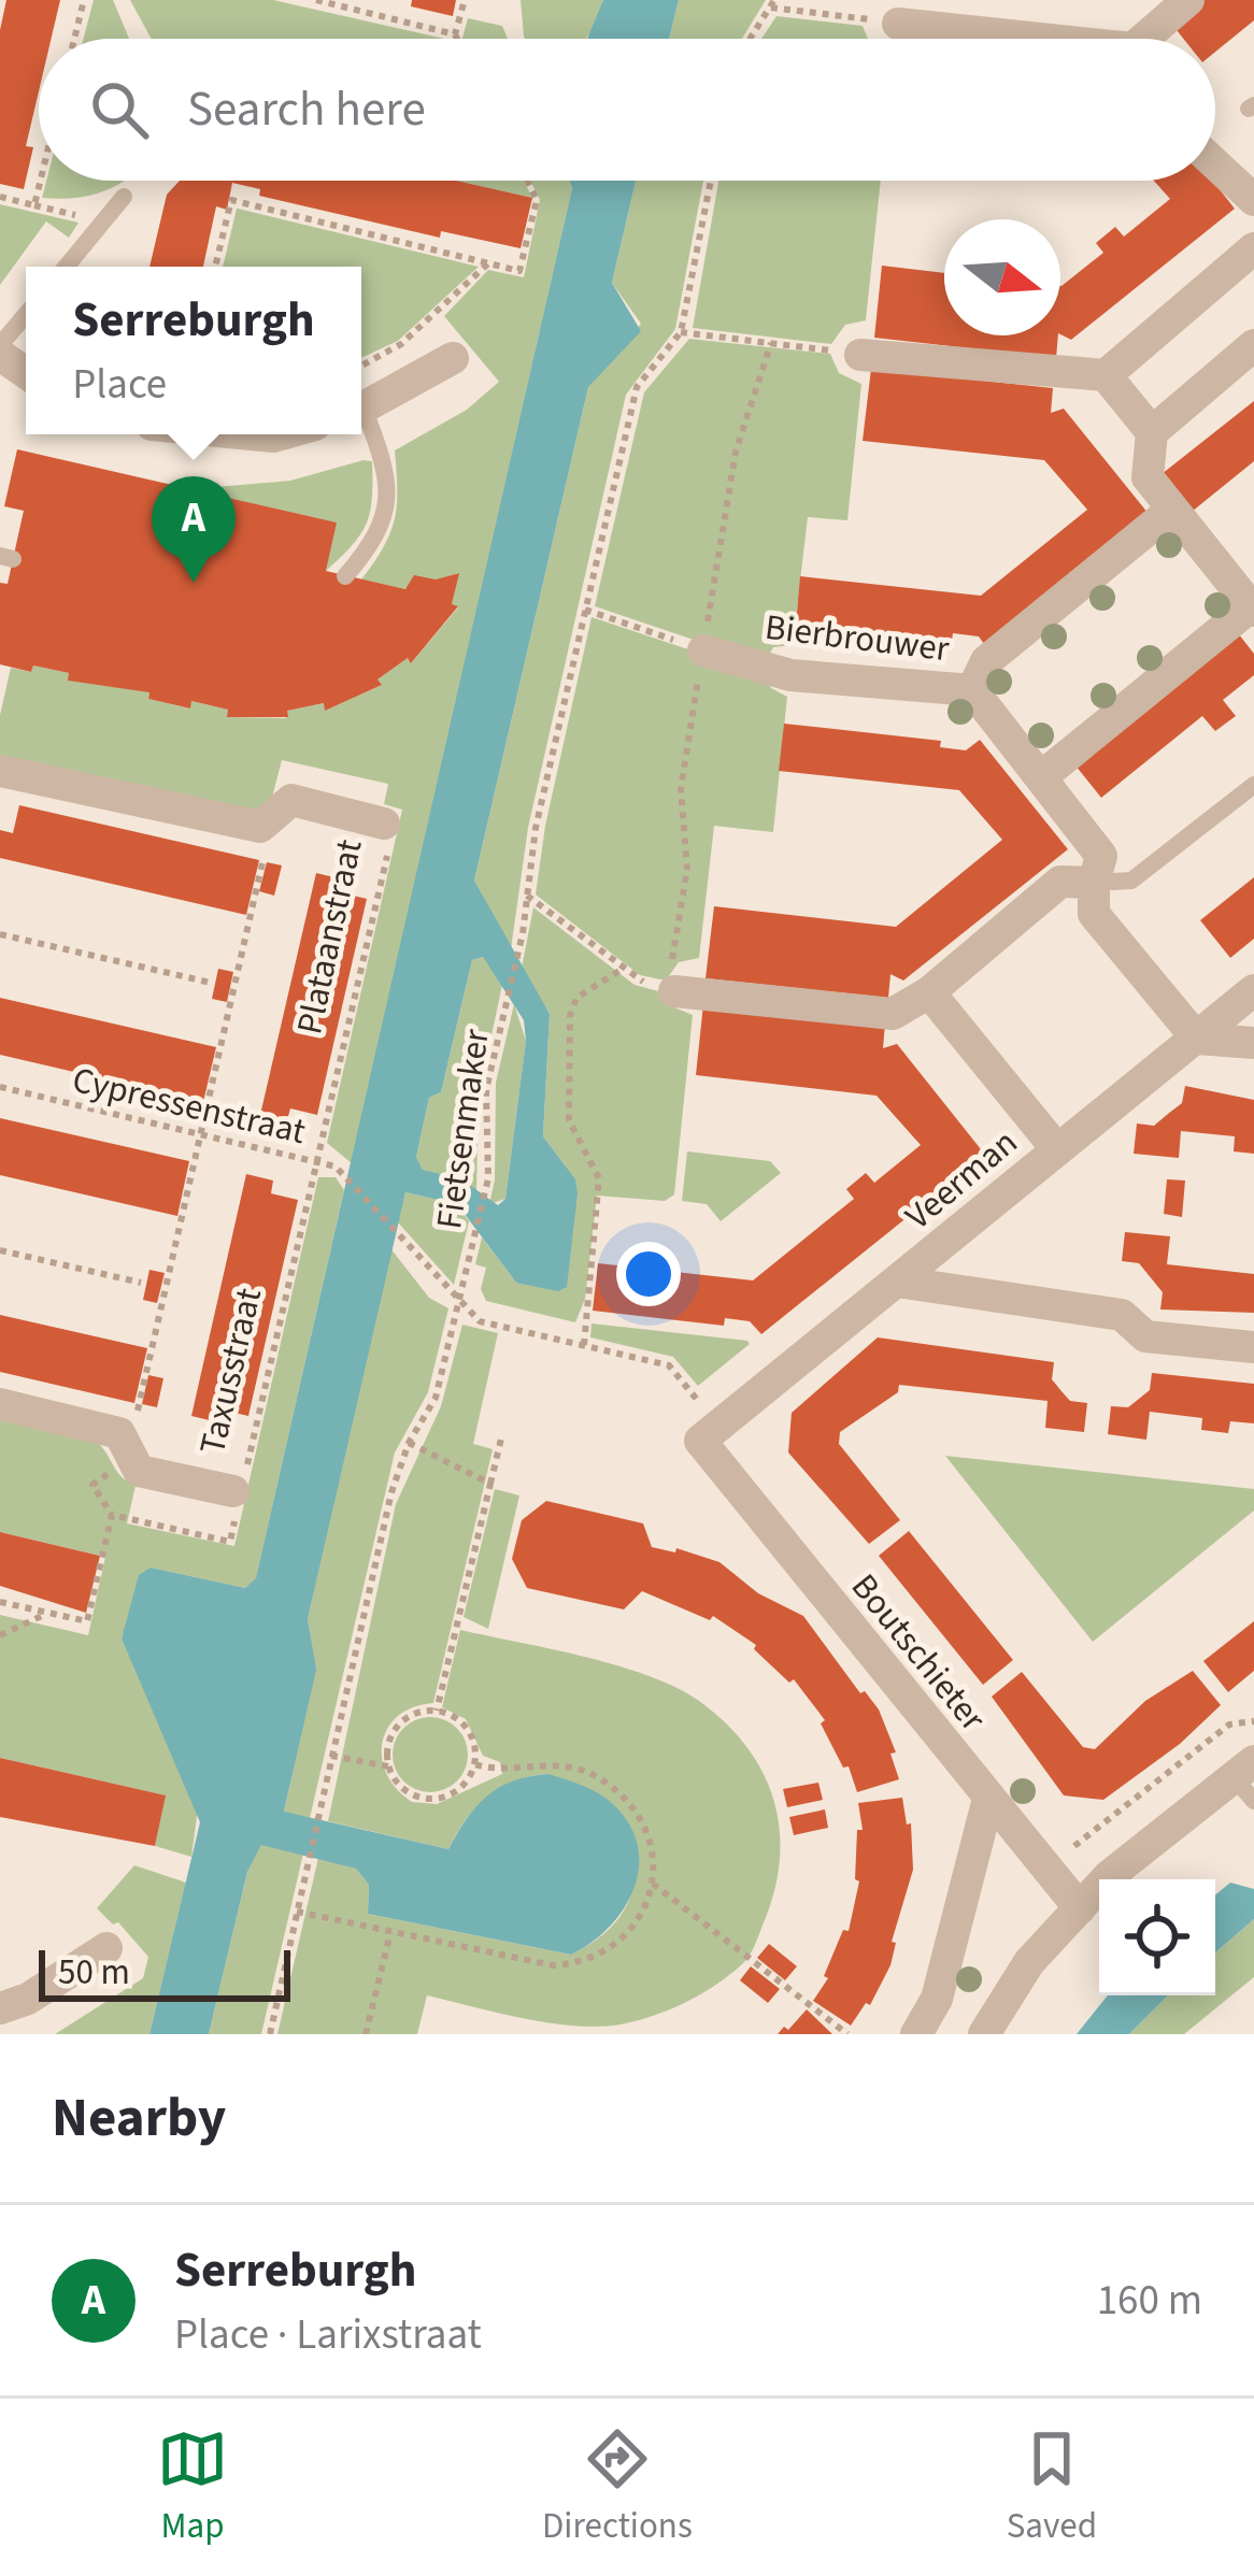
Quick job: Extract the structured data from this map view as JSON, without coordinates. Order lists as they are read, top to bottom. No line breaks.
{"streets":{"street":["Bierbrouwer","Plataanstraat","Veerman","Taxusstraat","Boutschieter"],"path":["Cypressenstraat","Fietsenmaker"]},"crossings":[["Plataanstraat","Cypressenstraat"],["Plataanstraat","Taxusstraat"],["Cypressenstraat","Fietsenmaker"],["Cypressenstraat","Taxusstraat"],["Veerman","Boutschieter"]],"scale_bar":"50 m","north":"right","page":{"search":"Search here","popup":["Serreburgh","Place"],"pins":"A","scale":"50 m","heading":"Nearby","list":[{"mark":"A","name":"Serreburgh","note":"Place · Larixstraat","value":"160 m"}],"nav":["Map","Directions","Saved"]}}
